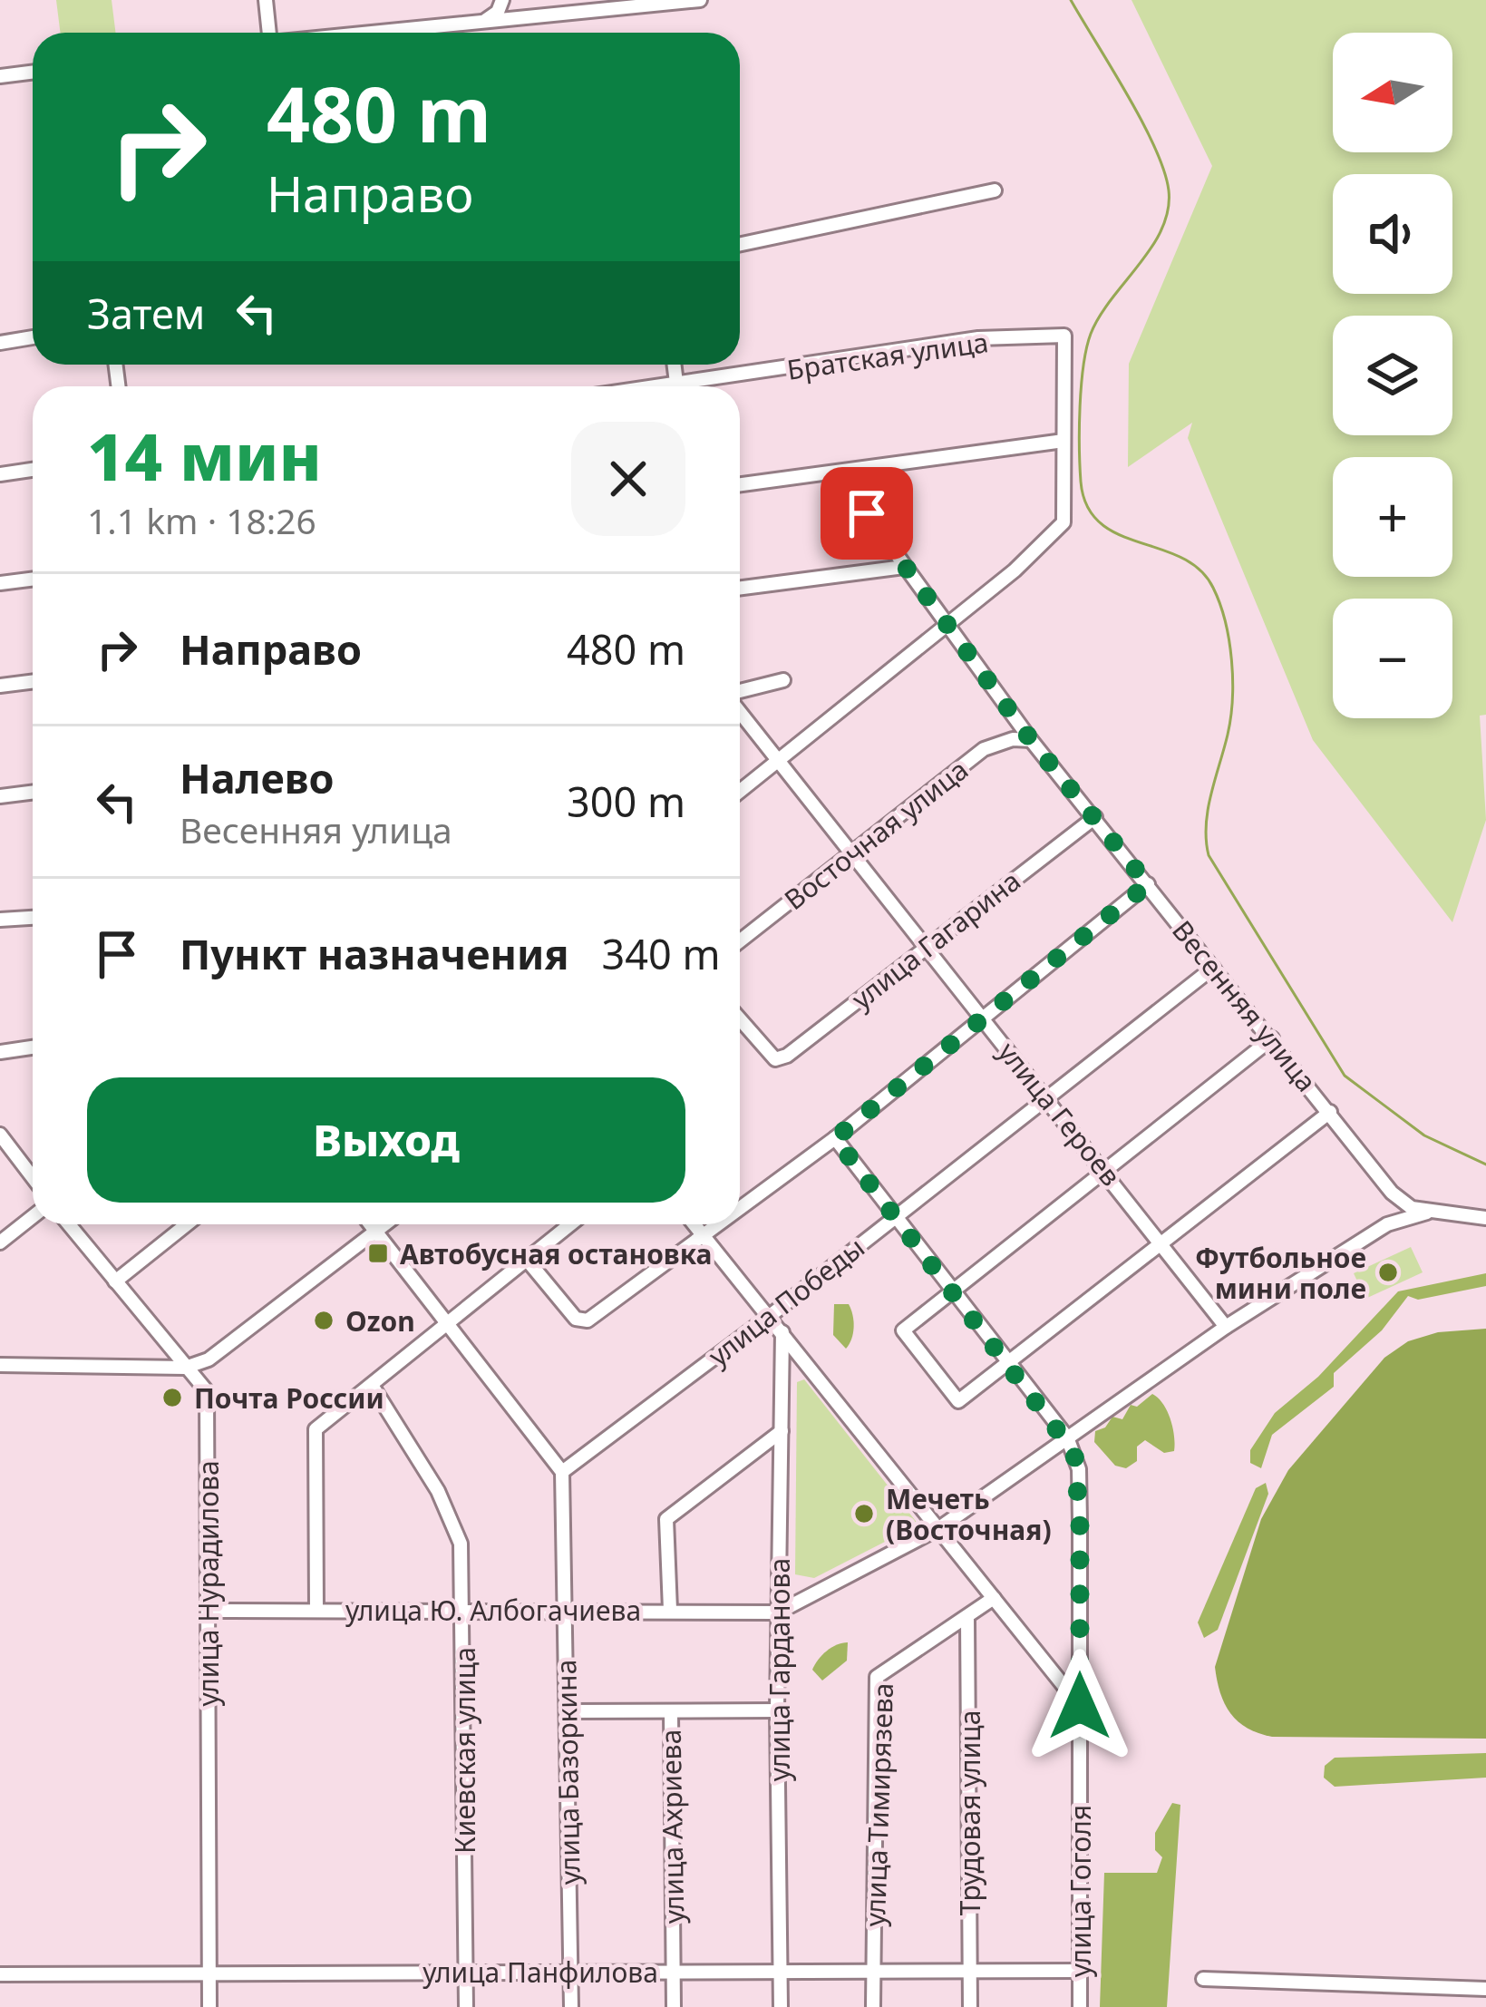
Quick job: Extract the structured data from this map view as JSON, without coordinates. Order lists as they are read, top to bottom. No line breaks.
{"streets":{"street":["Братская улица","Восточная улица","улица Гагарина","Весенняя улица","улица Героев","улица Победы","улица Нурадилова","улица Ю. Албогачиева","улица Гарданова","Киевская улица","улица Базоркина","улица Тимирязева","Трудовая улица","улица Ахриева","улица Гоголя","улица Панфилова"]},"crossings":[["Восточная улица","Весенняя улица"],["Восточная улица","улица Героев"],["улица Гагарина","Весенняя улица"],["улица Гагарина","улица Героев"],["Весенняя улица","улица Победы"],["улица Героев","улица Победы"],["улица Победы","улица Базоркина"],["улица Победы","улица Гоголя"],["улица Нурадилова","улица Ю. Албогачиева"],["улица Нурадилова","улица Панфилова"],["улица Ю. Албогачиева","улица Гарданова"],["улица Ю. Албогачиева","Киевская улица"],["улица Ю. Албогачиева","улица Базоркина"],["улица Гарданова","улица Панфилова"],["Киевская улица","улица Панфилова"],["улица Базоркина","улица Панфилова"],["улица Тимирязева","Трудовая улица"],["улица Тимирязева","улица Панфилова"],["Трудовая улица","улица Панфилова"],["улица Ахриева","улица Панфилова"],["улица Гоголя","улица Панфилова"]],"places":{"transit":["Автобусная остановка"],"other":["Футбольное мини поле","Ozon","Почта России","Мечеть (Восточная)"]},"north":"left","page":{"map_buttons":["+","−"],"turn":["480 m","Направо"],"then":"Затем","heading":["14 мин","1.1 km · 18:26"],"list":[{"name":"Направо","value":"480 m"},{"name":"Налево","note":"Весенняя улица","value":"300 m"},{"name":"Пункт назначения","value":"340 m"}],"buttons":"Выход"}}
